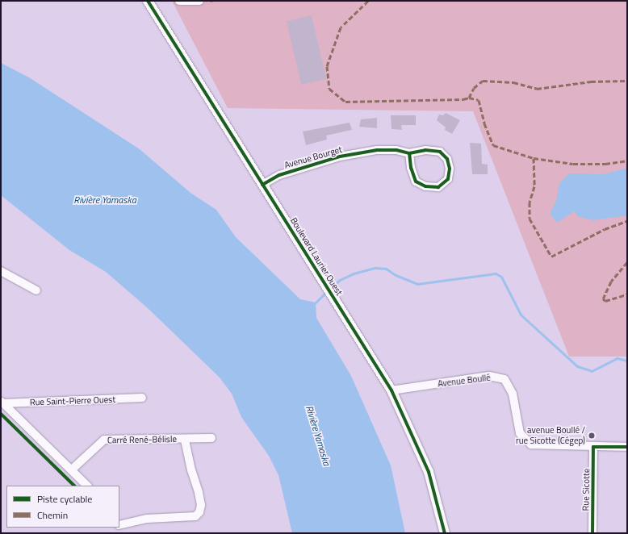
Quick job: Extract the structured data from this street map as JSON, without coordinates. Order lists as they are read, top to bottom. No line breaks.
{"streets":{"main road":["Boulevard Laurier Ouest"],"street":["Avenue Bourget","Avenue Boullé","Rue Saint-Pierre Ouest","Carré René-Bélisle","Rue Sicotte"]},"crossings":[["Avenue Bourget","Boulevard Laurier Ouest"],["Boulevard Laurier Ouest","Avenue Boullé"],["Avenue Boullé","Rue Sicotte"],["Rue Saint-Pierre Ouest","Carré René-Bélisle"]],"water":["Rivière Yamaska"],"places":["avenue Boullé / rue Sicotte (Cégep)"],"legend":["Piste cyclable","Chemin"]}
